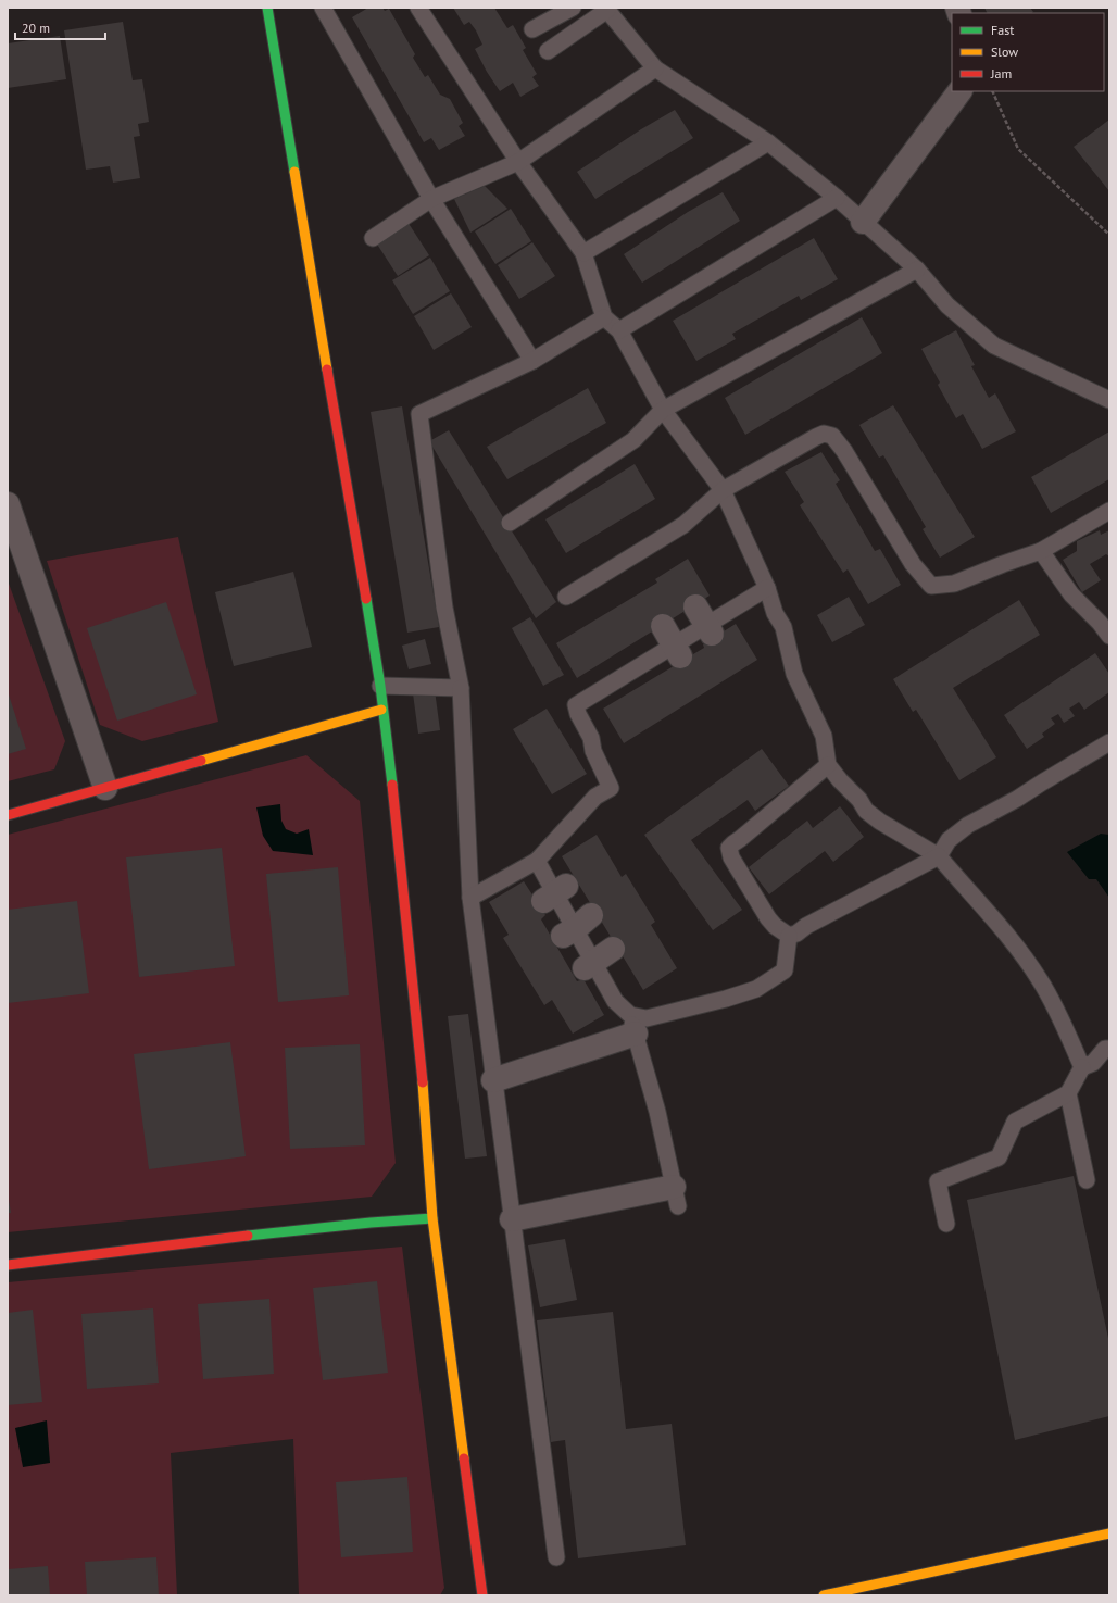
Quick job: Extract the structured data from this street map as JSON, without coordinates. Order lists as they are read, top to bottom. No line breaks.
{"legend":["Fast","Slow","Jam"],"scale_bar":"20 m"}
